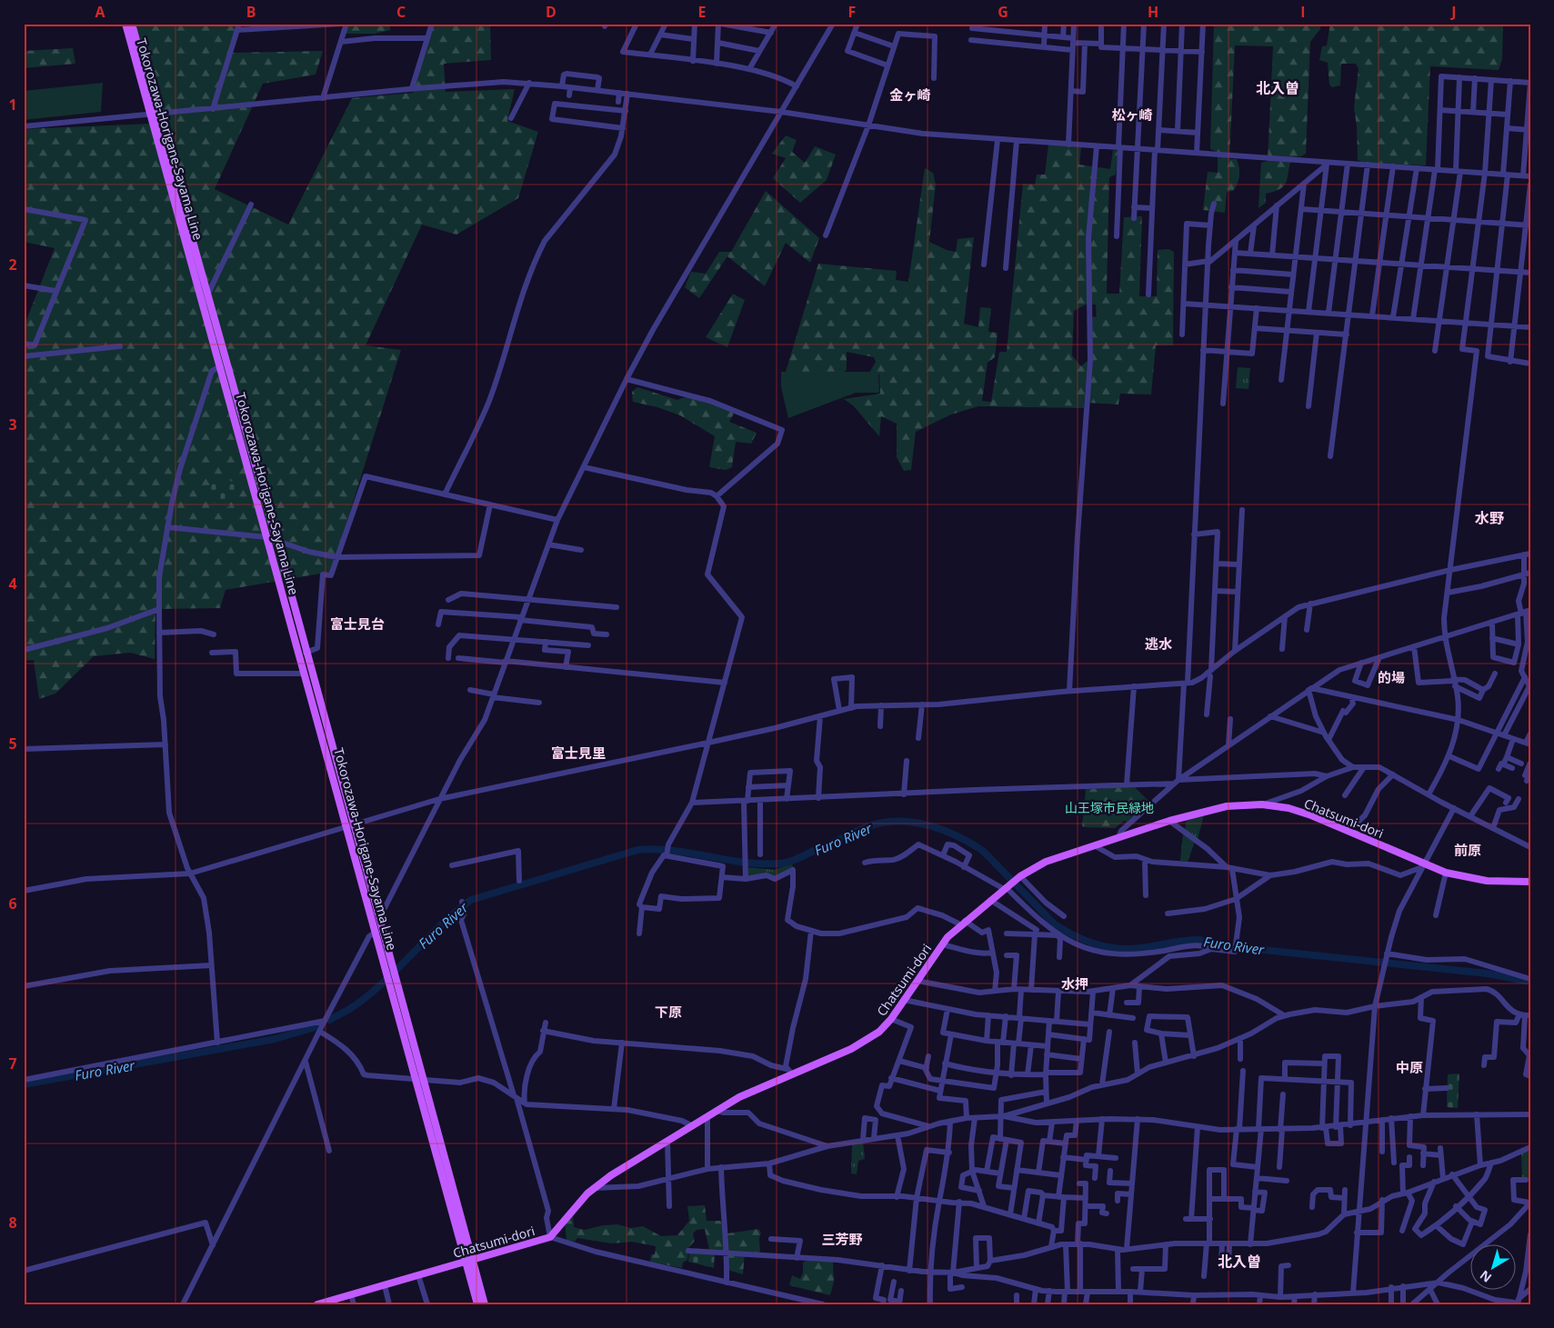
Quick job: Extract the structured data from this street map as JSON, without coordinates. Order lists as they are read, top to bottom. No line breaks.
{"streets":{"main road":["Tokorozawa-Horigane-Sayama Line","Chatsumi-dori"]},"districts":["北入曽","金ヶ崎","松ヶ崎","水野","富士見台","逃水","的場","富士見里","前原","水押","下原","中原","三芳野","北入曽"],"water":["Furo River"],"parks":["山王塚市民緑地"],"north":"bottom left","grid":{"columns":["A","B","C","D","E","F","G","H","I","J"],"rows":["1","2","3","4","5","6","7","8"]}}
